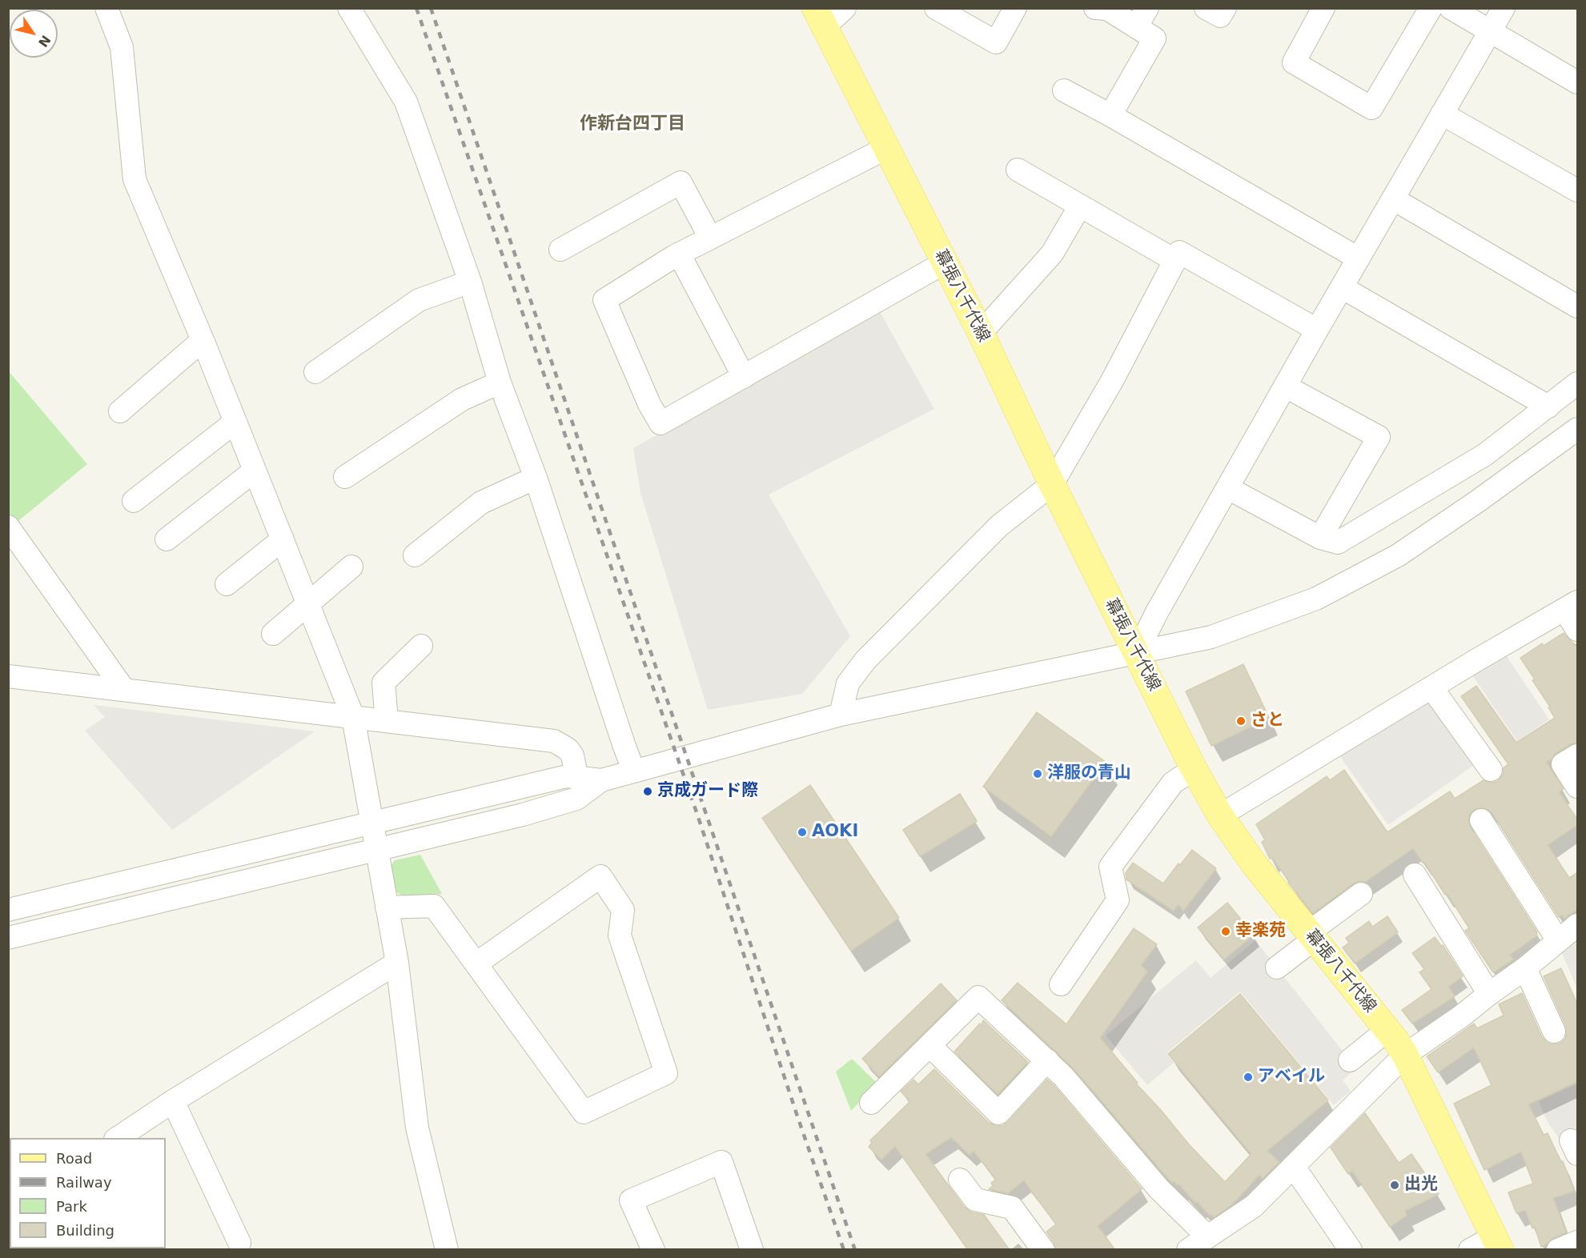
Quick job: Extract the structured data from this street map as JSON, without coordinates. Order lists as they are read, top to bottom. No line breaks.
{"streets":{"main road":["幕張八千代線"]},"districts":["作新台四丁目"],"places":["さと","洋服の青山","京成ガード際","AOKI","幸楽苑","アベイル","出光"],"legend":["Road","Railway","Park","Building"],"north":"bottom right"}
